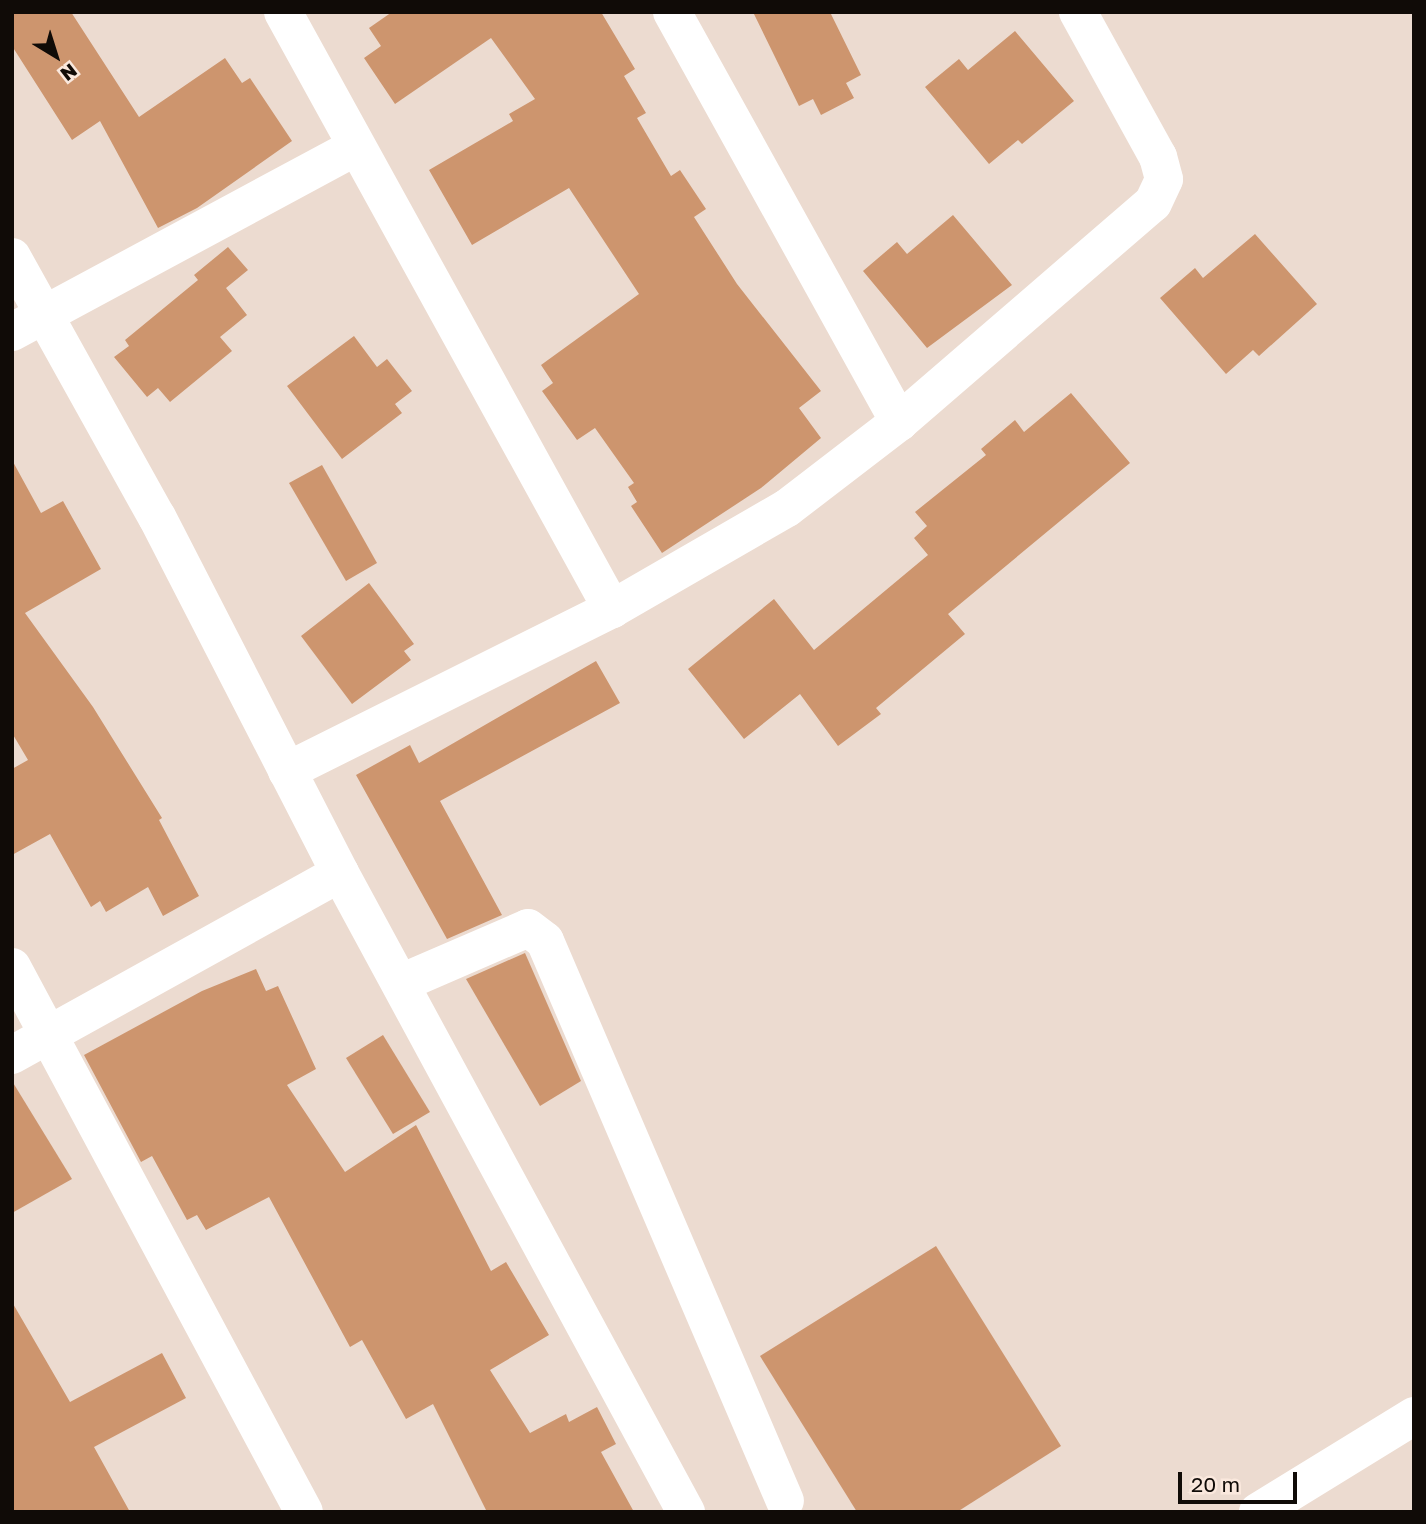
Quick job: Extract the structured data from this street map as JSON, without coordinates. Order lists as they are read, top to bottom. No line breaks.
{"scale_bar":"20 m","north":"bottom right"}
